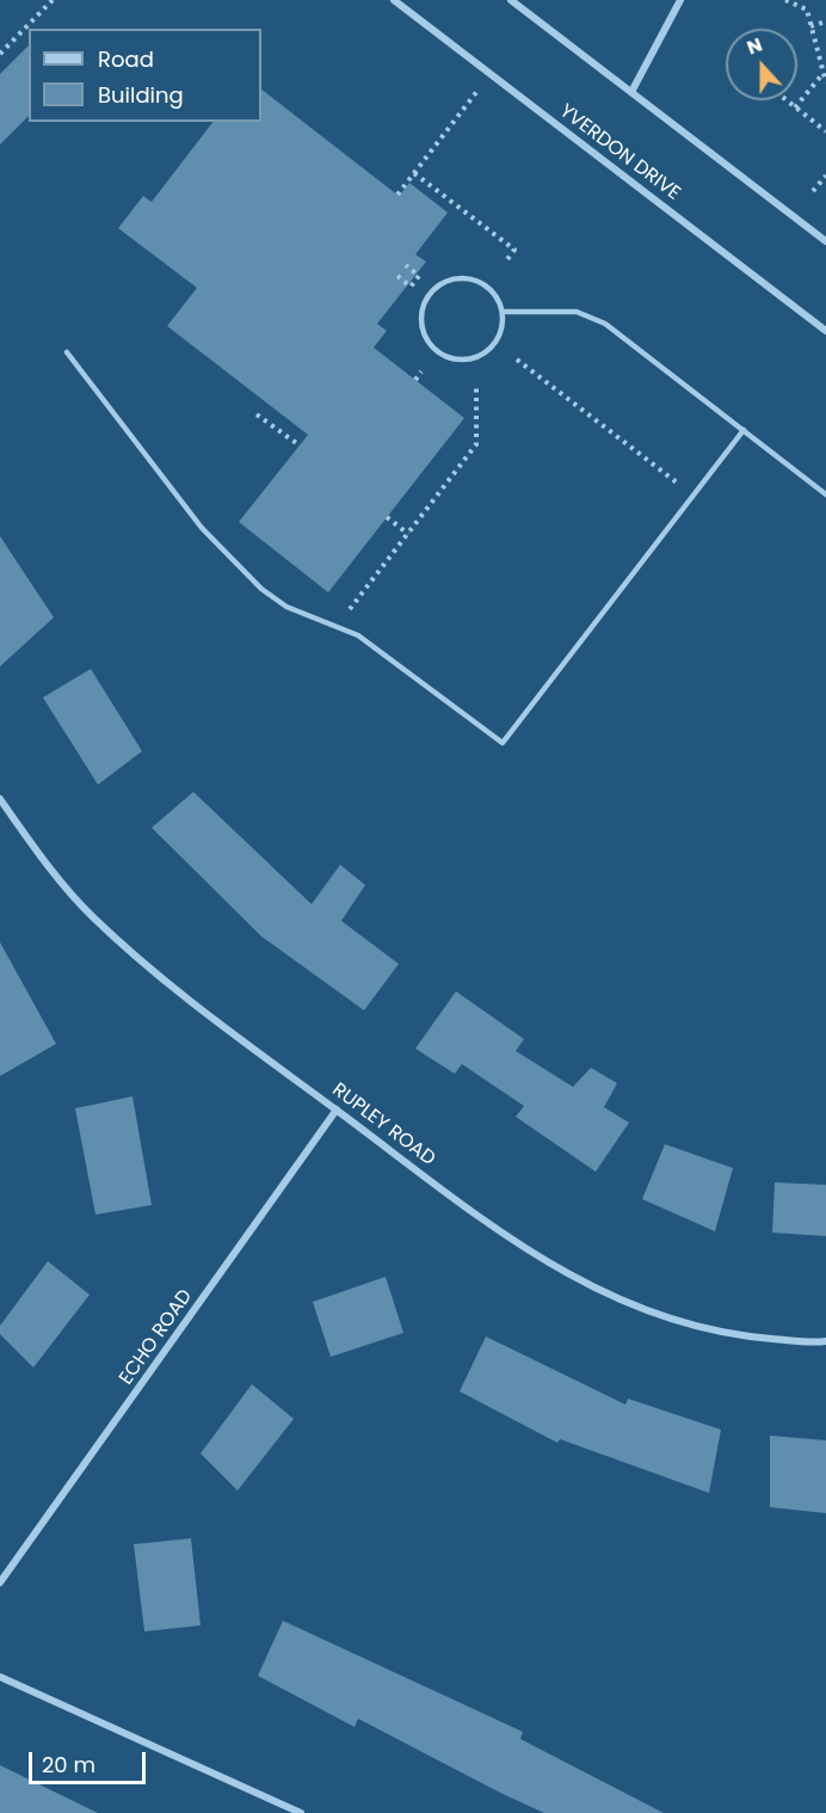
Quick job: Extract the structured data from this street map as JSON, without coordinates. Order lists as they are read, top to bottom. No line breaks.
{"streets":{"street":["YVERDON DRIVE","RUPLEY ROAD","ECHO ROAD"]},"crossings":[["RUPLEY ROAD","ECHO ROAD"]],"legend":["Road","Building"],"scale_bar":"20 m","north":"top"}
